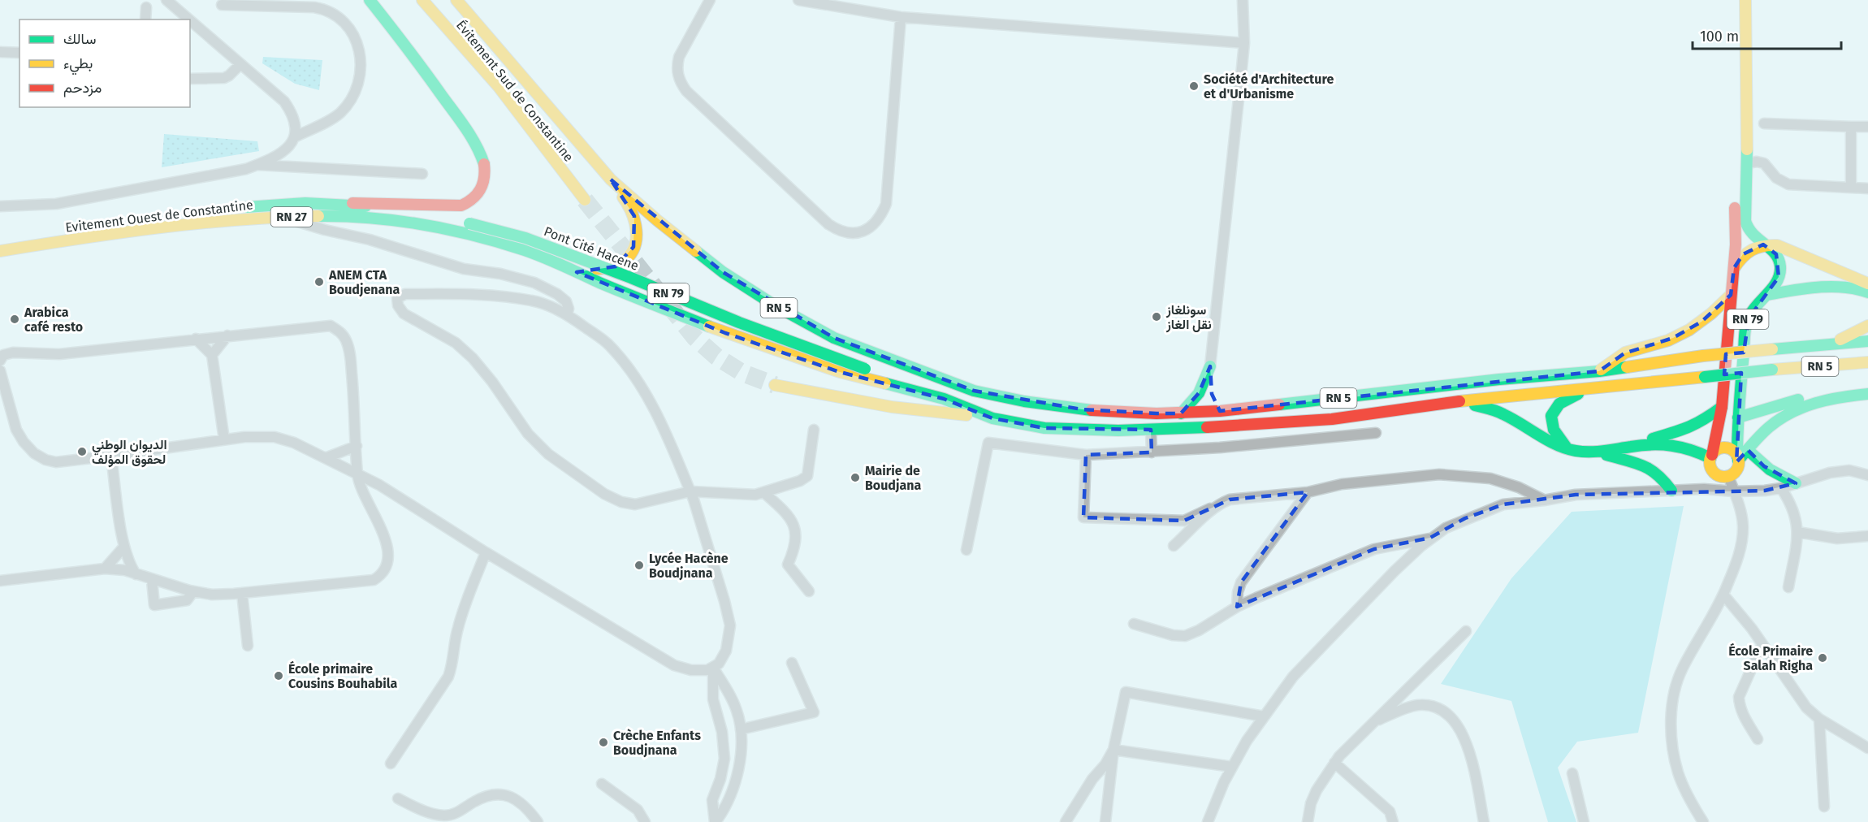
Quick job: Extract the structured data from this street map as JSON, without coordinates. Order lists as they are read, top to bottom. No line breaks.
{"streets":{"highway":["Évitement Sud de Constantine","Evitement Ouest de Constantine","RN 27","Pont Cité Hacene","RN 79","RN 5"]},"crossings":[["Évitement Sud de Constantine","RN 5"],["Evitement Ouest de Constantine","Pont Cité Hacene"],["Pont Cité Hacene","RN 79"],["RN 79","RN 5"]],"places":["Société d'Architecture et d'Urbanisme","ANEM CTA Boudjenana","سونلغاز نقل الغاز","Arabica café resto","الديوان الوطني لحقوق المؤلف","Mairie de Boudjana","Lycée Hacène Boudjnana","École Primaire Salah Righa","École primaire Cousins Bouhabila","Crèche Enfants Boudjnana"],"legend":["سالك","بطيء","مزدحم"],"scale_bar":"100 m"}
